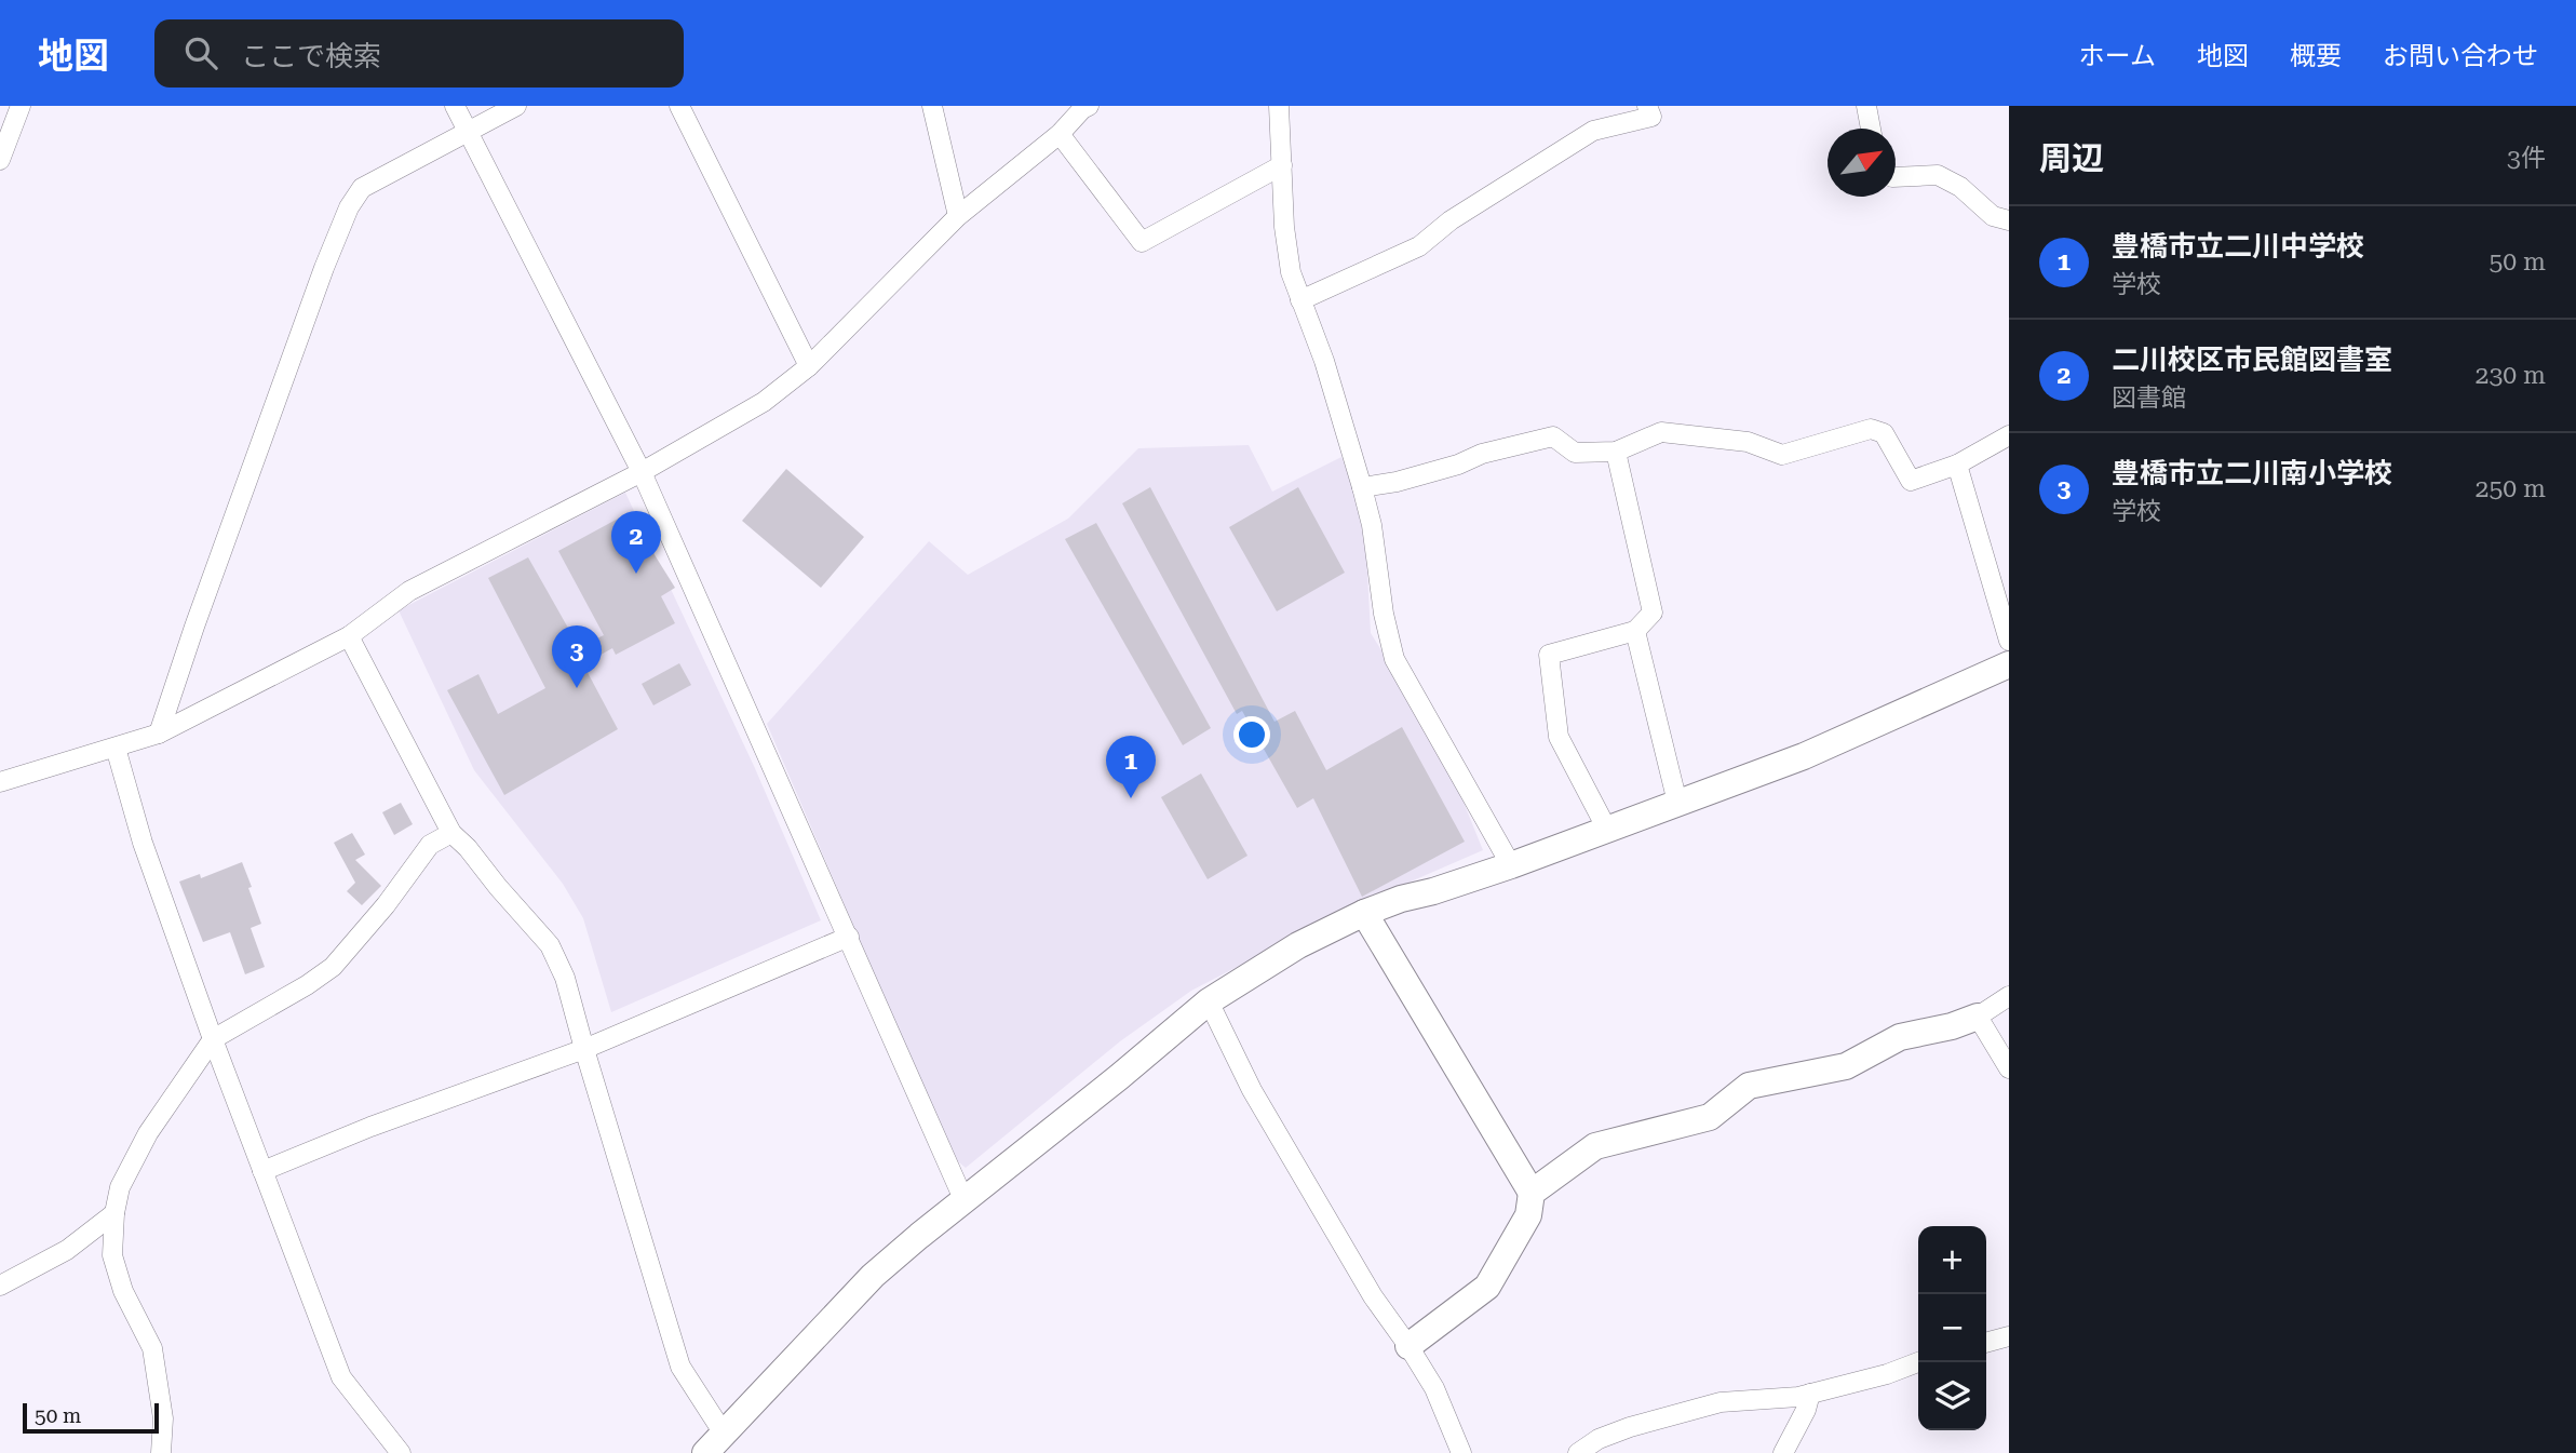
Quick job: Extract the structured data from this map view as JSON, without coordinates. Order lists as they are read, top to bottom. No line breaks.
{"scale_bar":"50 m","north":"top right","page":{"header":"地図","search":"ここで検索","nav":["ホーム","地図","概要","お問い合わせ"],"heading":["周辺","3件"],"list":[{"mark":"1","name":"豊橋市立二川中学校","note":"学校","value":"50 m"},{"mark":"2","name":"二川校区市民館図書室","note":"図書館","value":"230 m"},{"mark":"3","name":"豊橋市立二川南小学校","note":"学校","value":"250 m"}],"pins":["2","3","1"],"map_buttons":["+","−"],"scale":"50 m"}}
